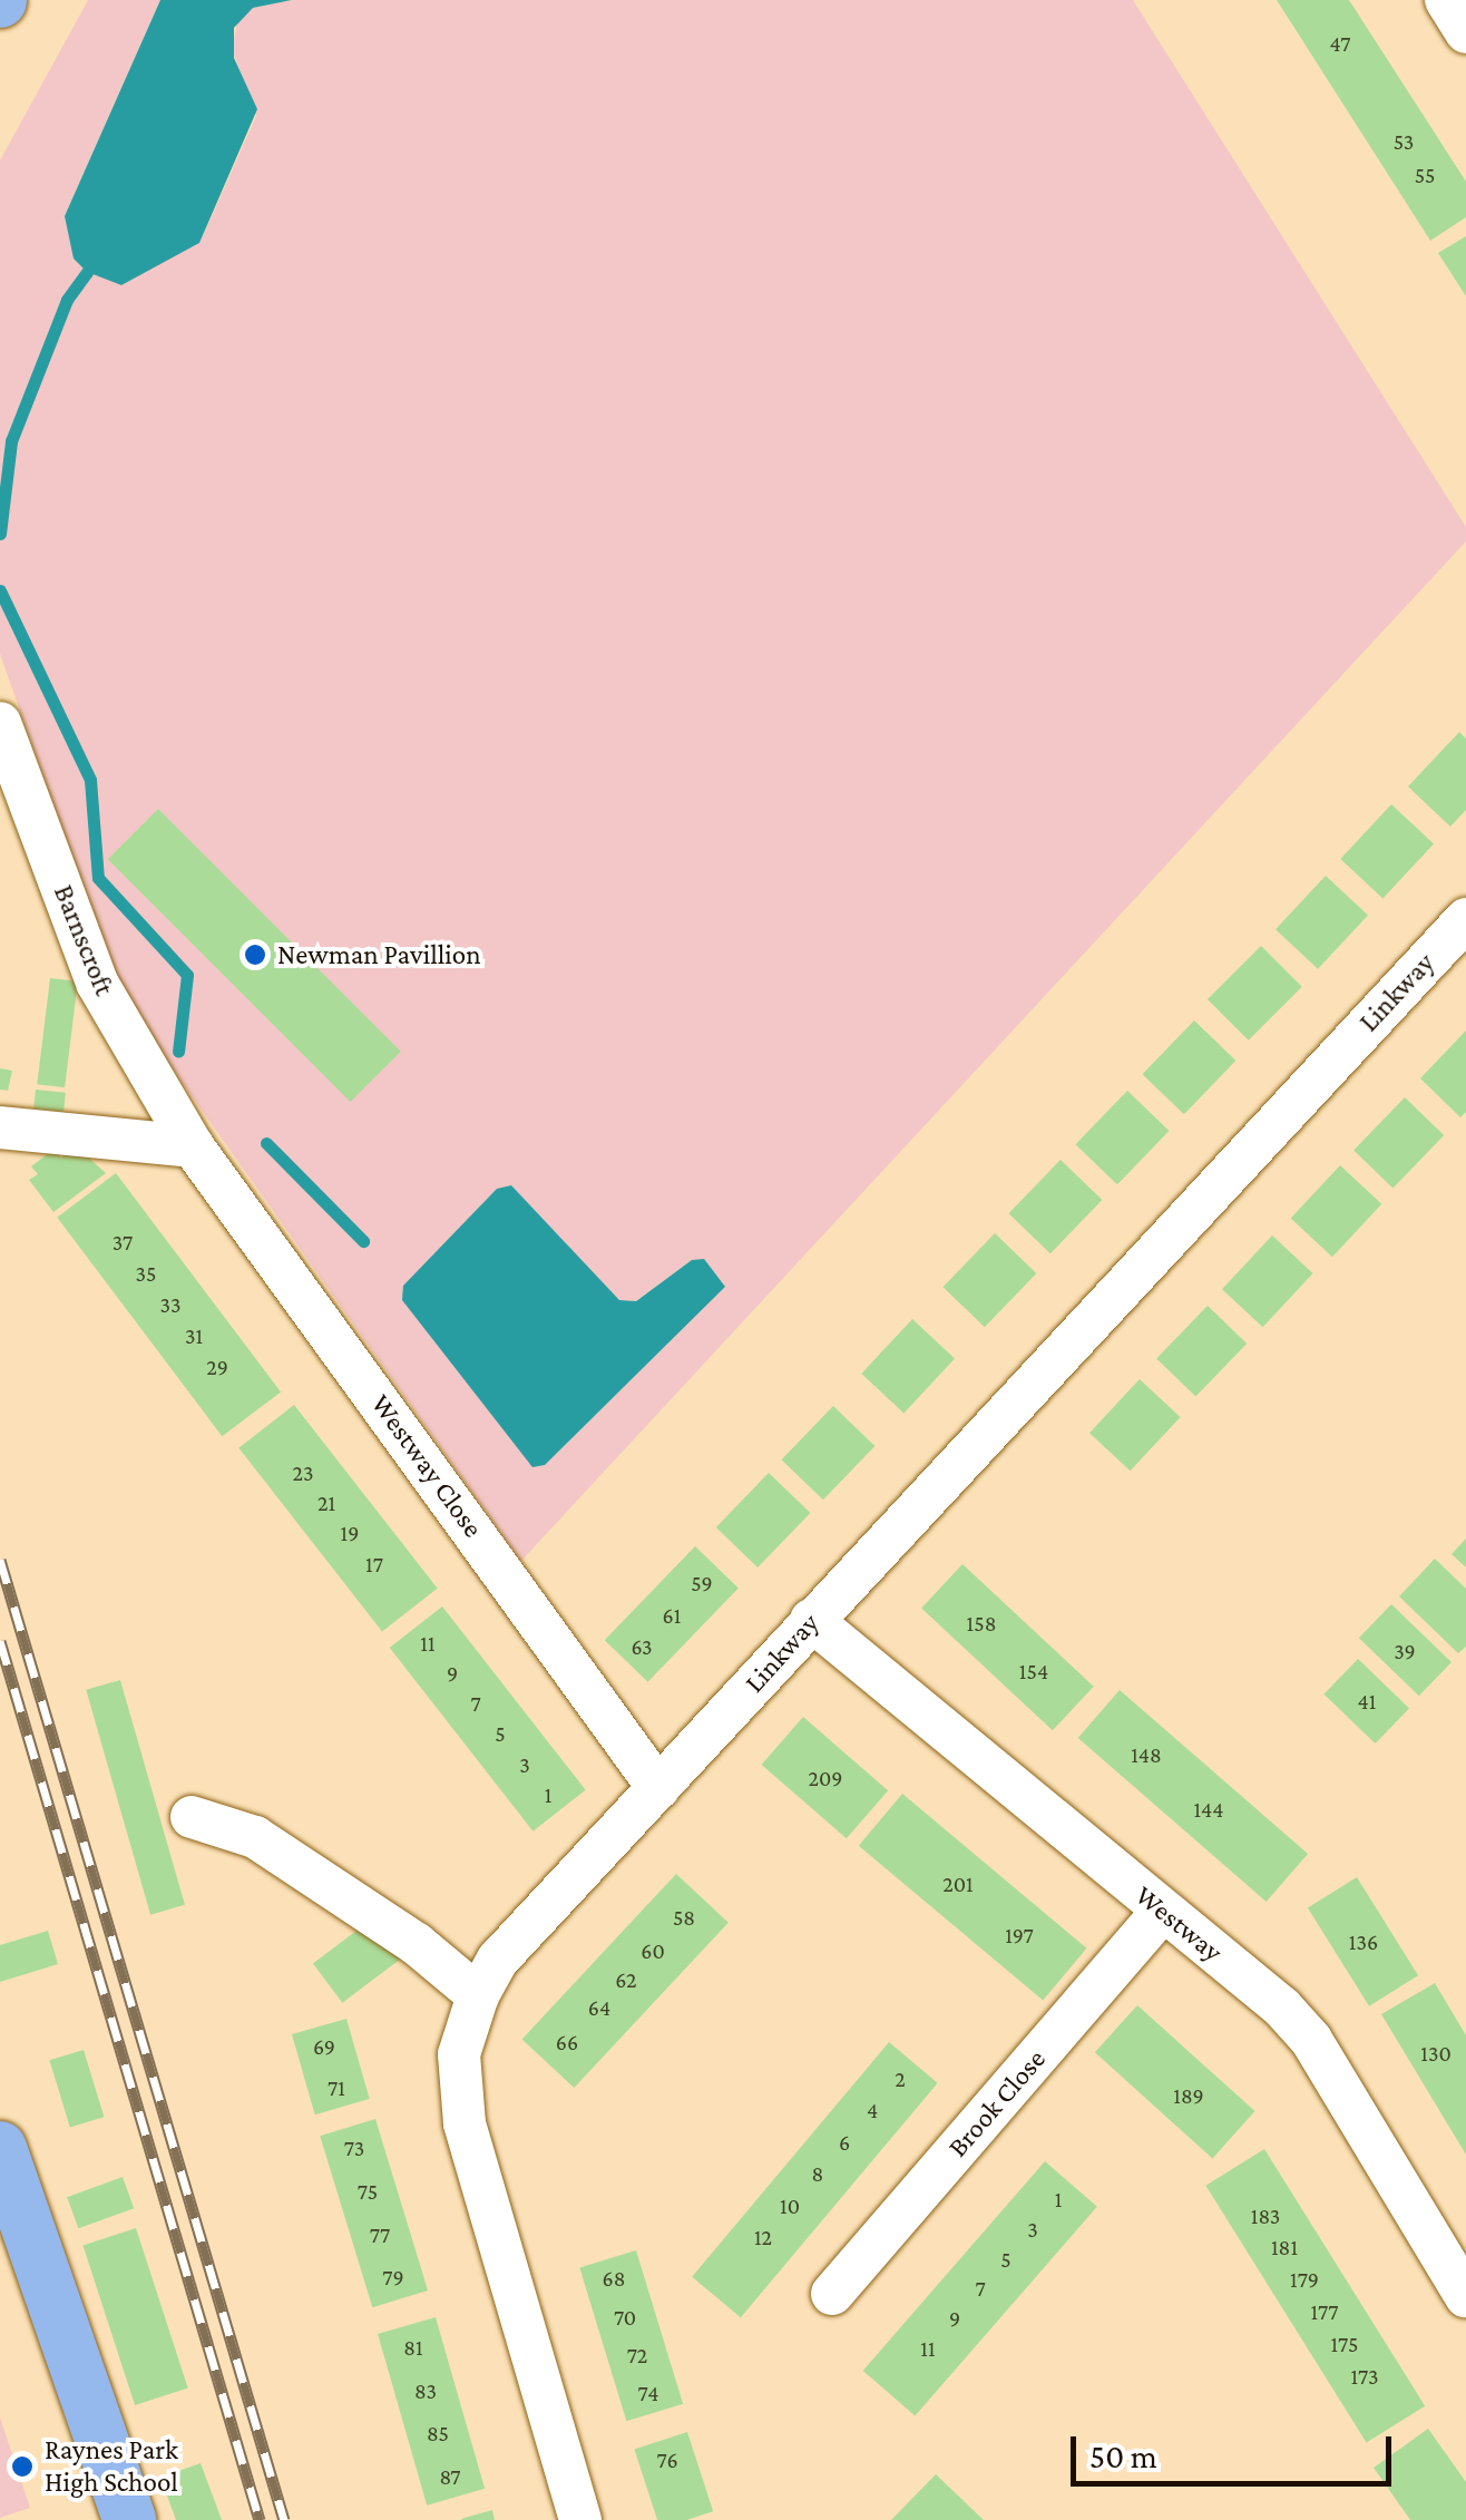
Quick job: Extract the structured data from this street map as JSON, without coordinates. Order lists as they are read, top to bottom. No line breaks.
{"streets":{"street":["Barnscroft","Linkway","Westway Close","Westway","Brook Close"]},"crossings":[["Barnscroft","Westway Close"],["Linkway","Westway Close"],["Linkway","Westway"],["Westway","Brook Close"]],"places":["Newman Pavillion","Raynes Park High School"],"house_numbers":["47","53","55","37","35","33","31","29","23","21","19","17","59","61","158","11","63","39","154","9","41","7","5","148","3","209","1","144","201","58","197","136","60","62","64","66","69","130","2","71","189","4","6","73","8","75","1","10","183","3","77","12","181","5","79","68","179","7","177","70","9","175","81","11","72","173","83","74","85","76","87"],"scale_bar":"50 m"}
